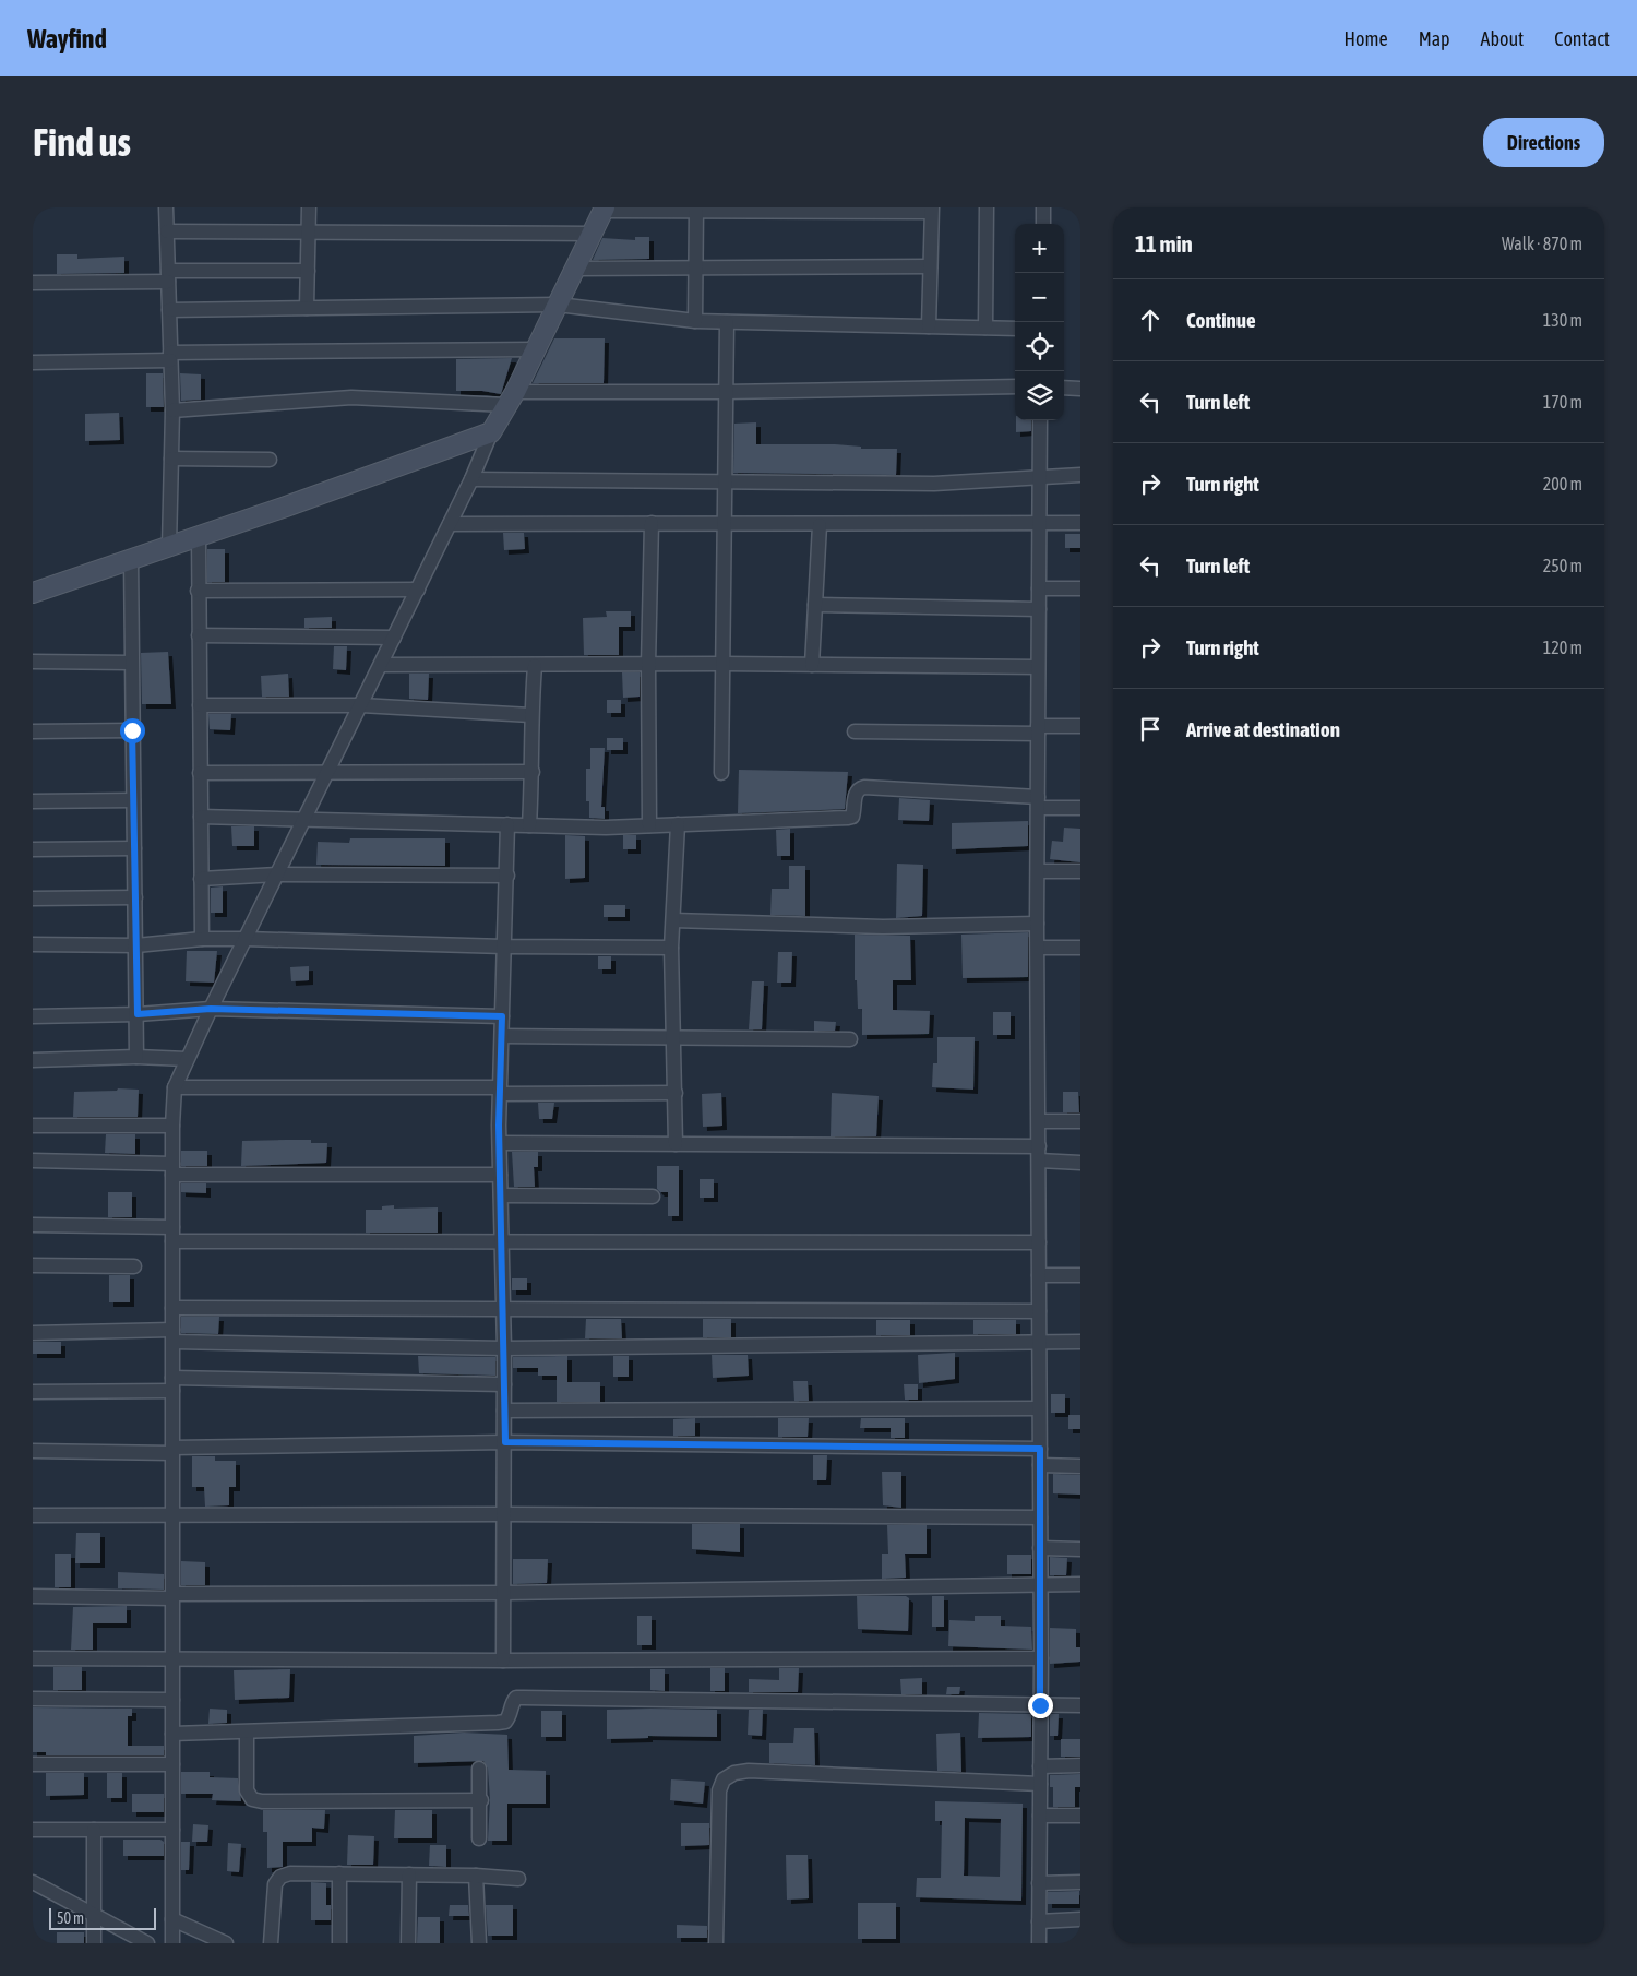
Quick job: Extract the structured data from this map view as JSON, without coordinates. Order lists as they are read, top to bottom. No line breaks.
{"scale_bar":"50 m","page":{"header":"Wayfind","nav":["Home","Map","About","Contact"],"buttons":"Directions","title":"Find us","heading":["11 min","Walk · 870 m"],"map_buttons":["+","−"],"list":[["Continue","130 m"],["Turn left","170 m"],["Turn right","200 m"],["Turn left","250 m"],["Turn right","120 m"],"Arrive at destination"],"scale":"50 m"}}
